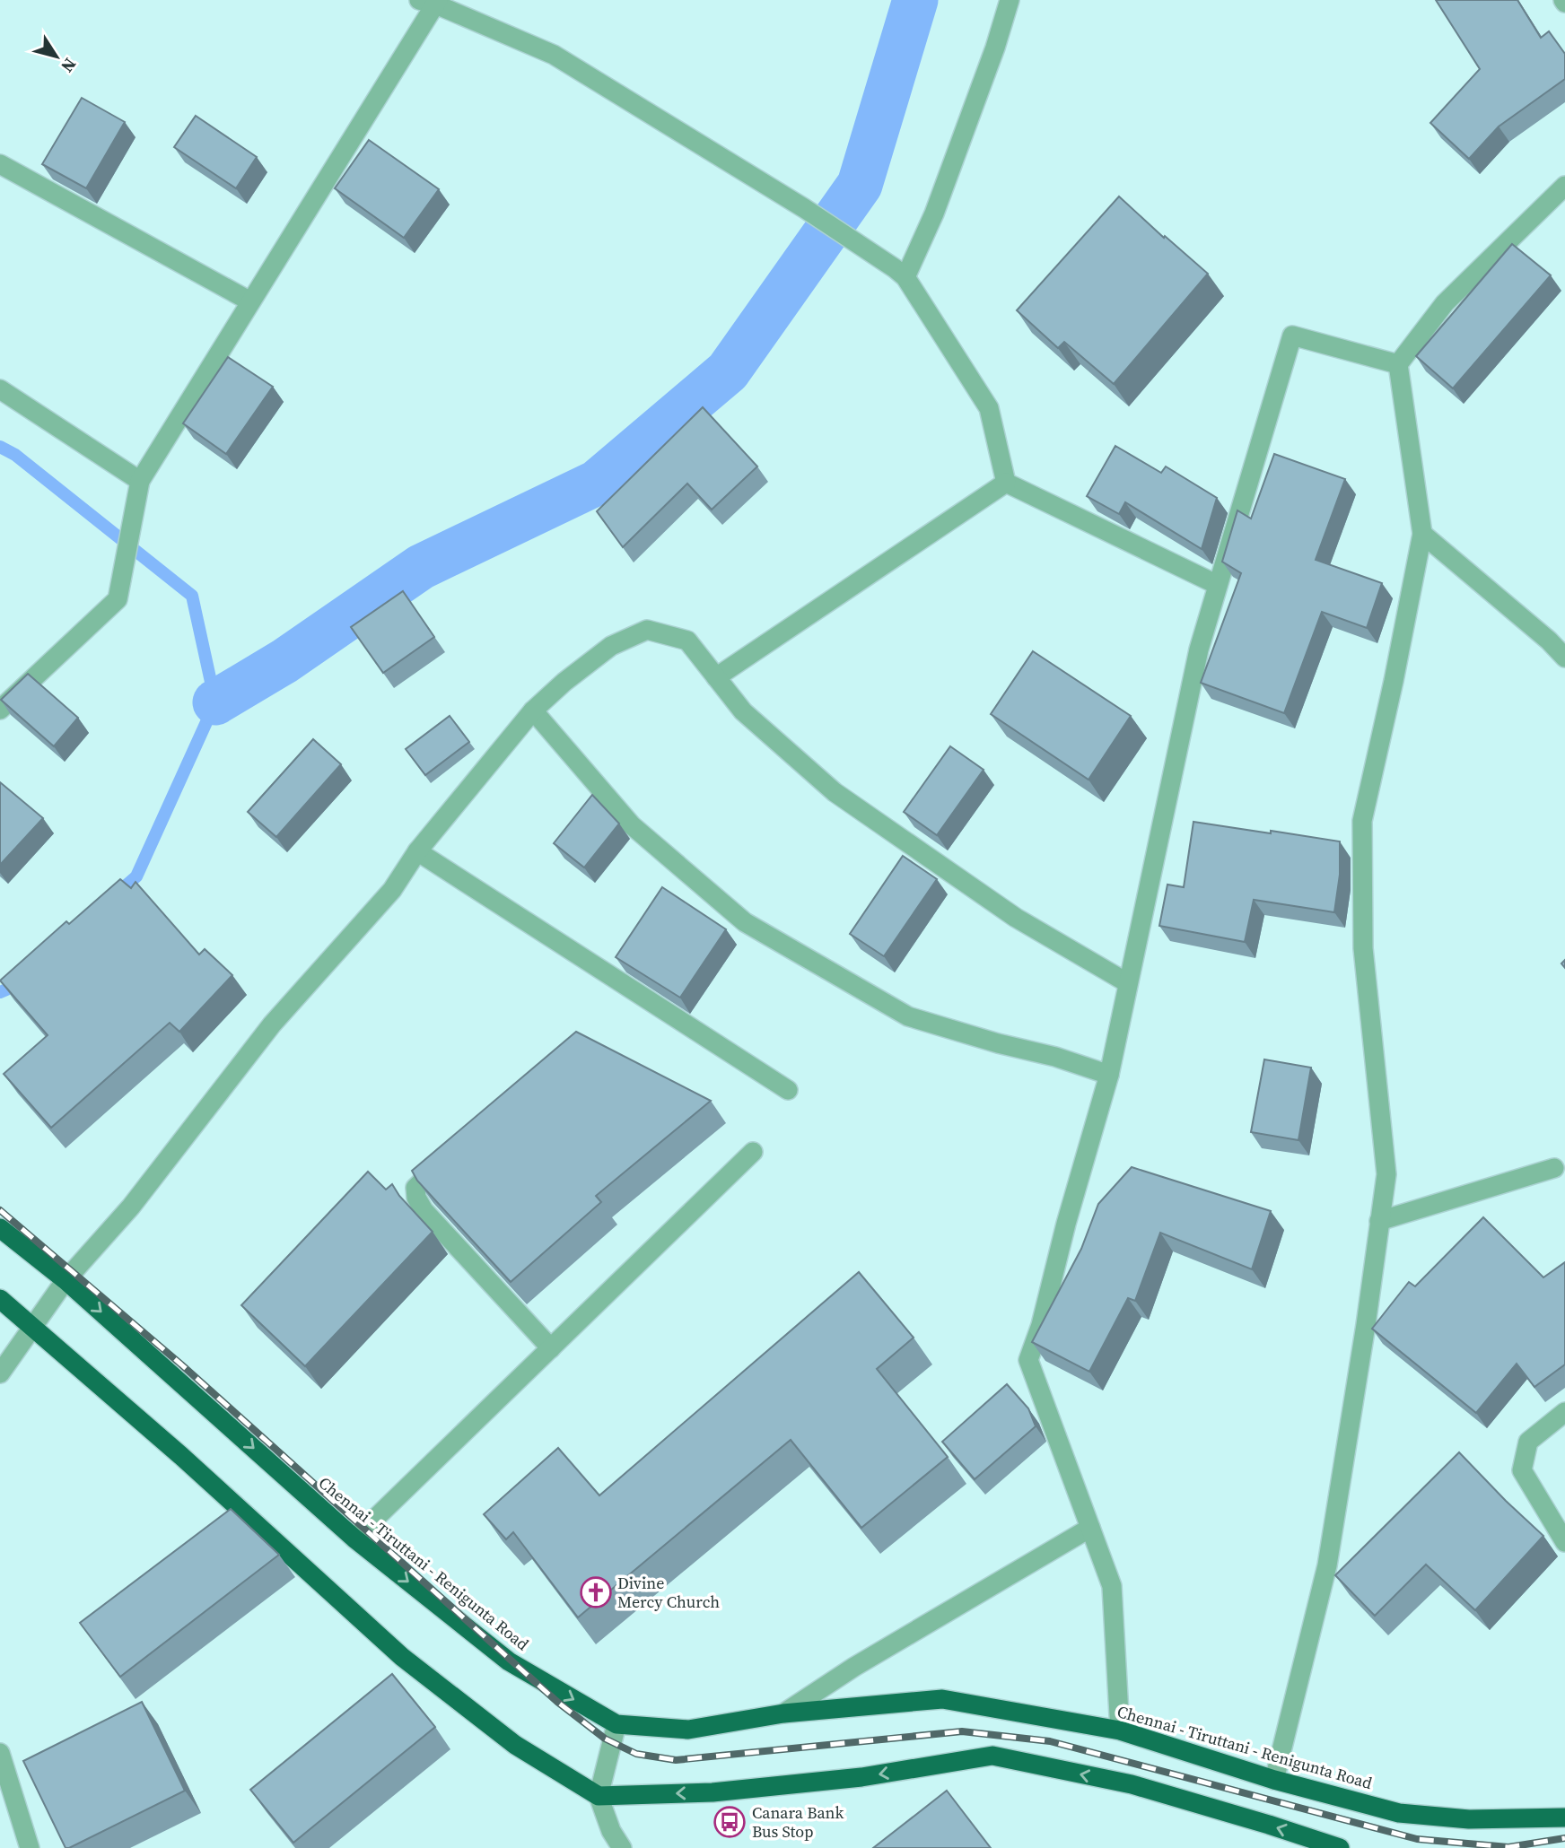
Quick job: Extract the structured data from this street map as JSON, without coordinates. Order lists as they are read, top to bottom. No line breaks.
{"streets":{"highway":["Chennai - Tiruttani - Renigunta Road"]},"places":{"church":["Divine Mercy Church"],"bus stop":["Canara Bank Bus Stop"]},"north":"bottom right"}
